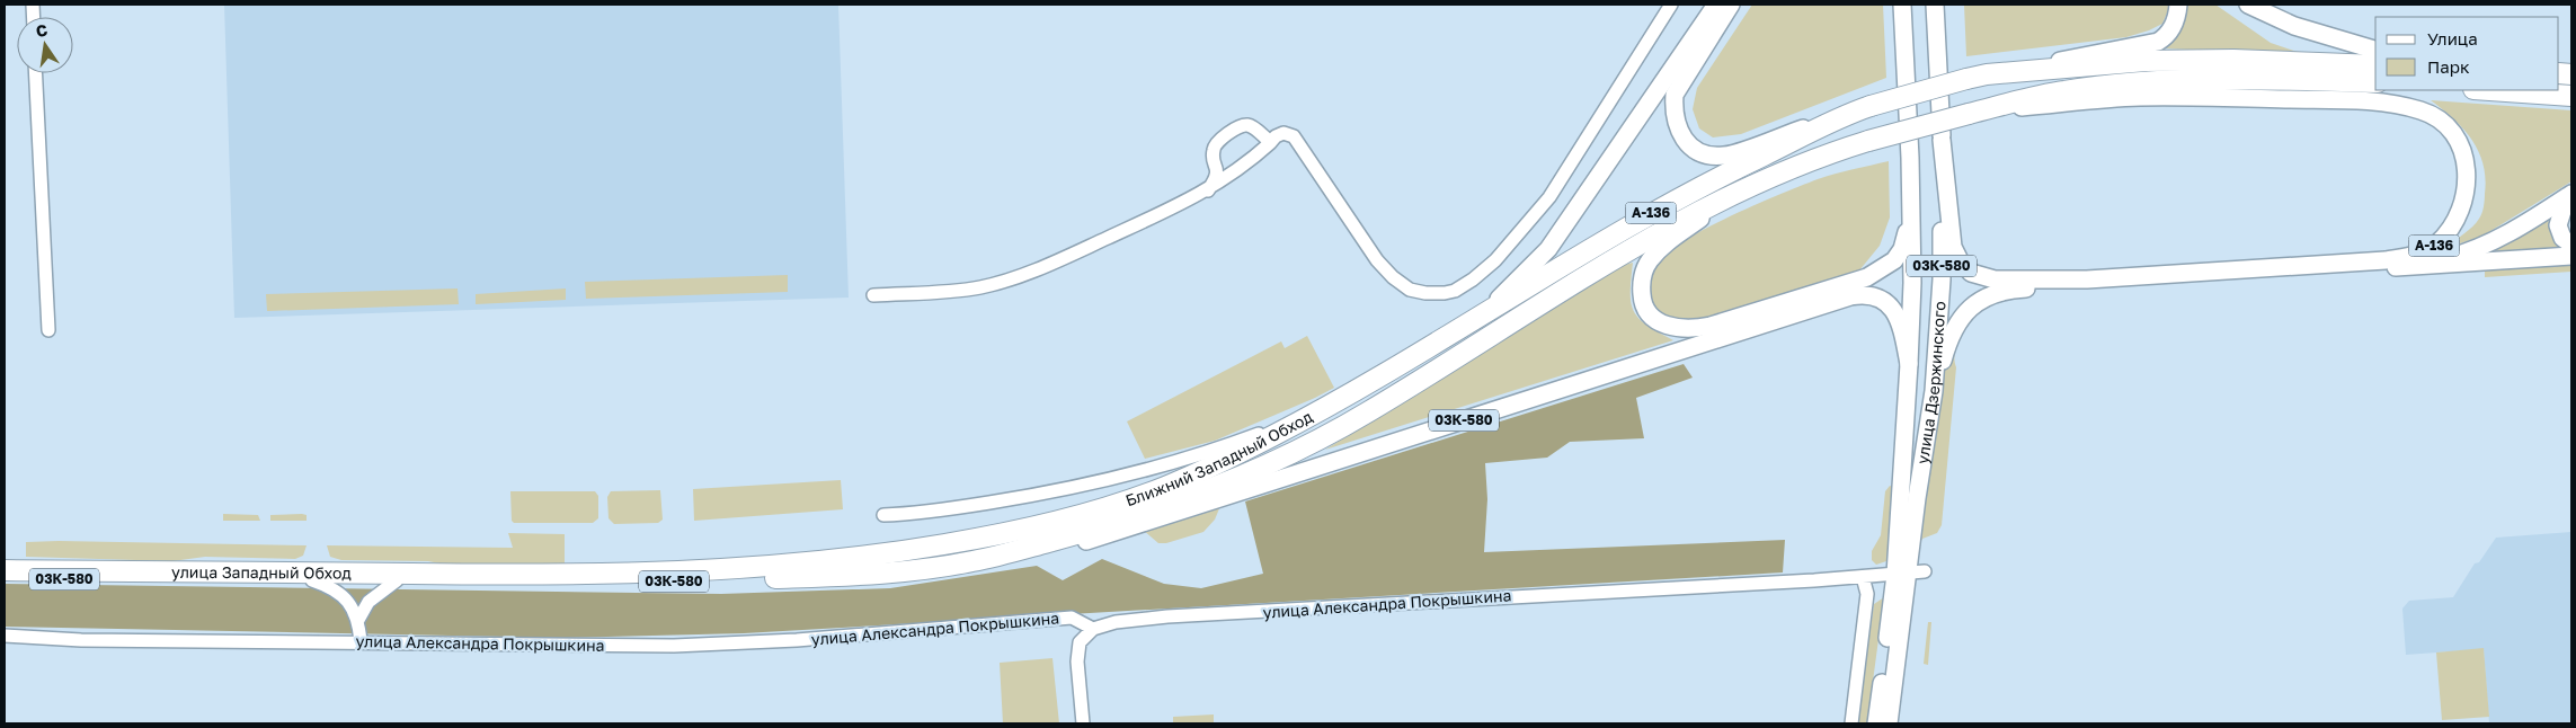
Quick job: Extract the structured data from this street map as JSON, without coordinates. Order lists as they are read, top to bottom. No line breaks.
{"streets":{"highway":["А-136","03К-580","Ближний Западный Обход","улица Западный Обход"],"main road":["улица Дзержинского"],"street":["улица Александра Покрышкина"]},"crossings":[["А-136","03К-580"],["А-136","улица Дзержинского"],["03К-580","улица Дзержинского"],["03К-580","улица Западный Обход"],["улица Дзержинского","улица Александра Покрышкина"],["Ближний Западный Обход","улица Западный Обход"]],"legend":["Улица","Парк"],"north":"top"}
